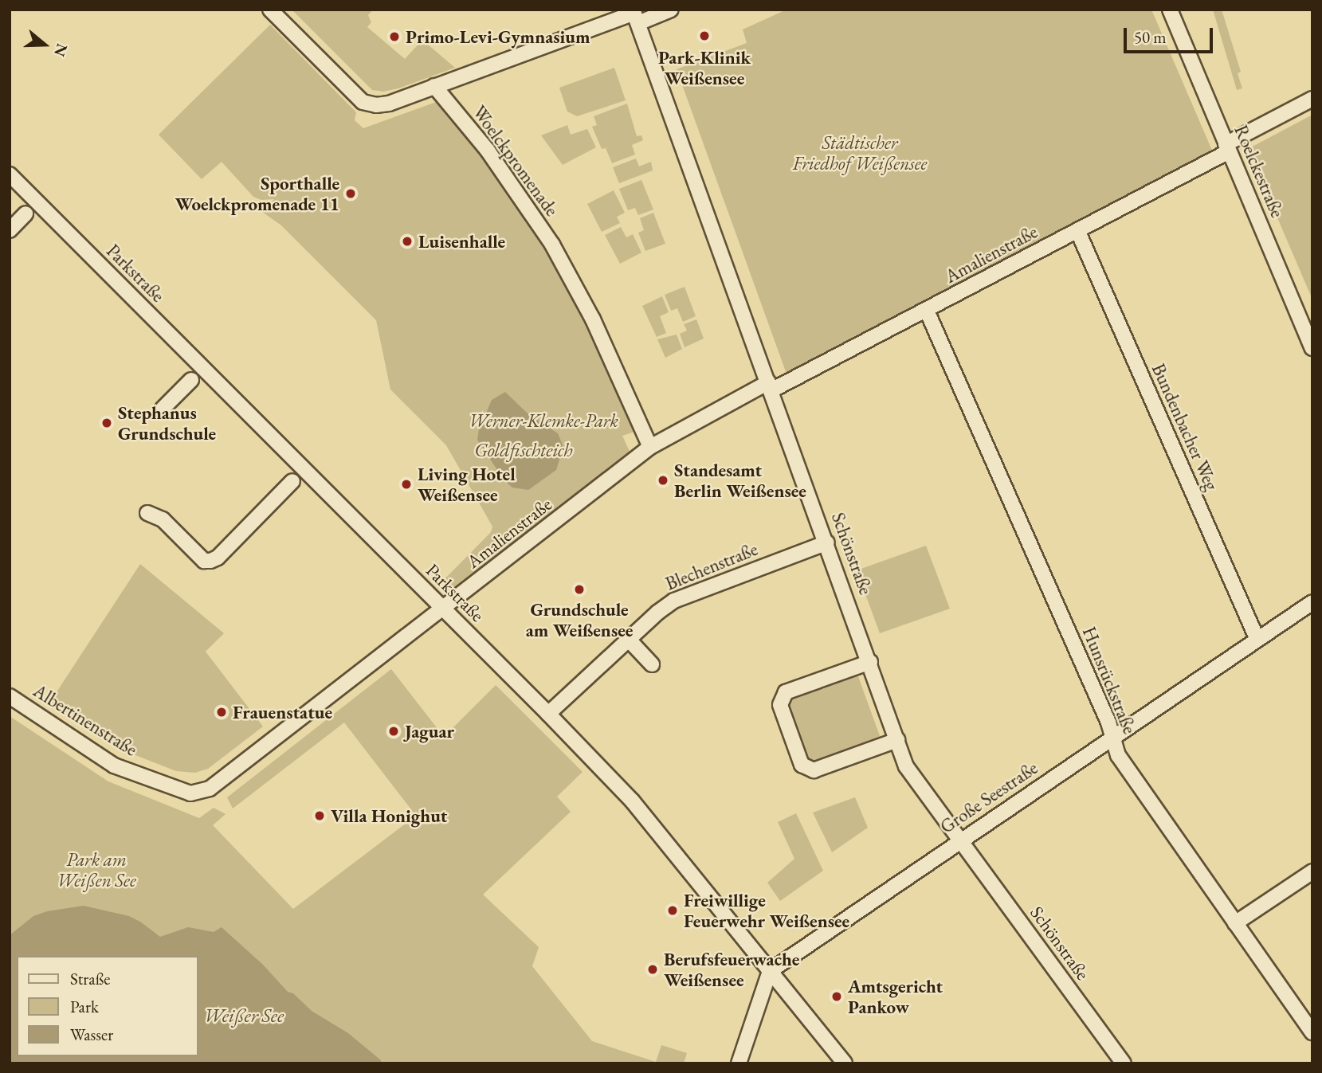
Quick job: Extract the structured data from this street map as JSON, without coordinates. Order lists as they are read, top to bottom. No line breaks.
{"streets":{"street":["Woelckpromenade","Roelckestraße","Amalienstraße","Parkstraße","Bundenbacher Weg","Schönstraße","Blechenstraße","Hunsrückstraße","Albertinenstraße","Große Seestraße"]},"crossings":[["Woelckpromenade","Amalienstraße"],["Roelckestraße","Amalienstraße"],["Amalienstraße","Parkstraße"],["Amalienstraße","Bundenbacher Weg"],["Amalienstraße","Schönstraße"],["Amalienstraße","Hunsrückstraße"],["Amalienstraße","Albertinenstraße"],["Parkstraße","Blechenstraße"],["Parkstraße","Große Seestraße"],["Bundenbacher Weg","Große Seestraße"],["Schönstraße","Blechenstraße"],["Schönstraße","Große Seestraße"],["Hunsrückstraße","Große Seestraße"]],"water":["Goldfischteich","Weißer See"],"parks":["Städtischer Friedhof Weißensee","Werner-Klemke-Park","Park am Weißen See"],"places":["Park-Klinik Weißensee","Primo-Levi-Gymnasium","Sporthalle Woelckpromenade 11","Luisenhalle","Stephanus Grundschule","Standesamt Berlin Weißensee","Living Hotel Weißensee","Grundschule am Weißensee","Frauenstatue","Jaguar","Villa Honighut","Freiwillige Feuerwehr Weißensee","Berufsfeuerwache Weißensee","Amtsgericht Pankow"],"legend":["Straße","Park","Wasser"],"scale_bar":"50 m","north":"right"}
